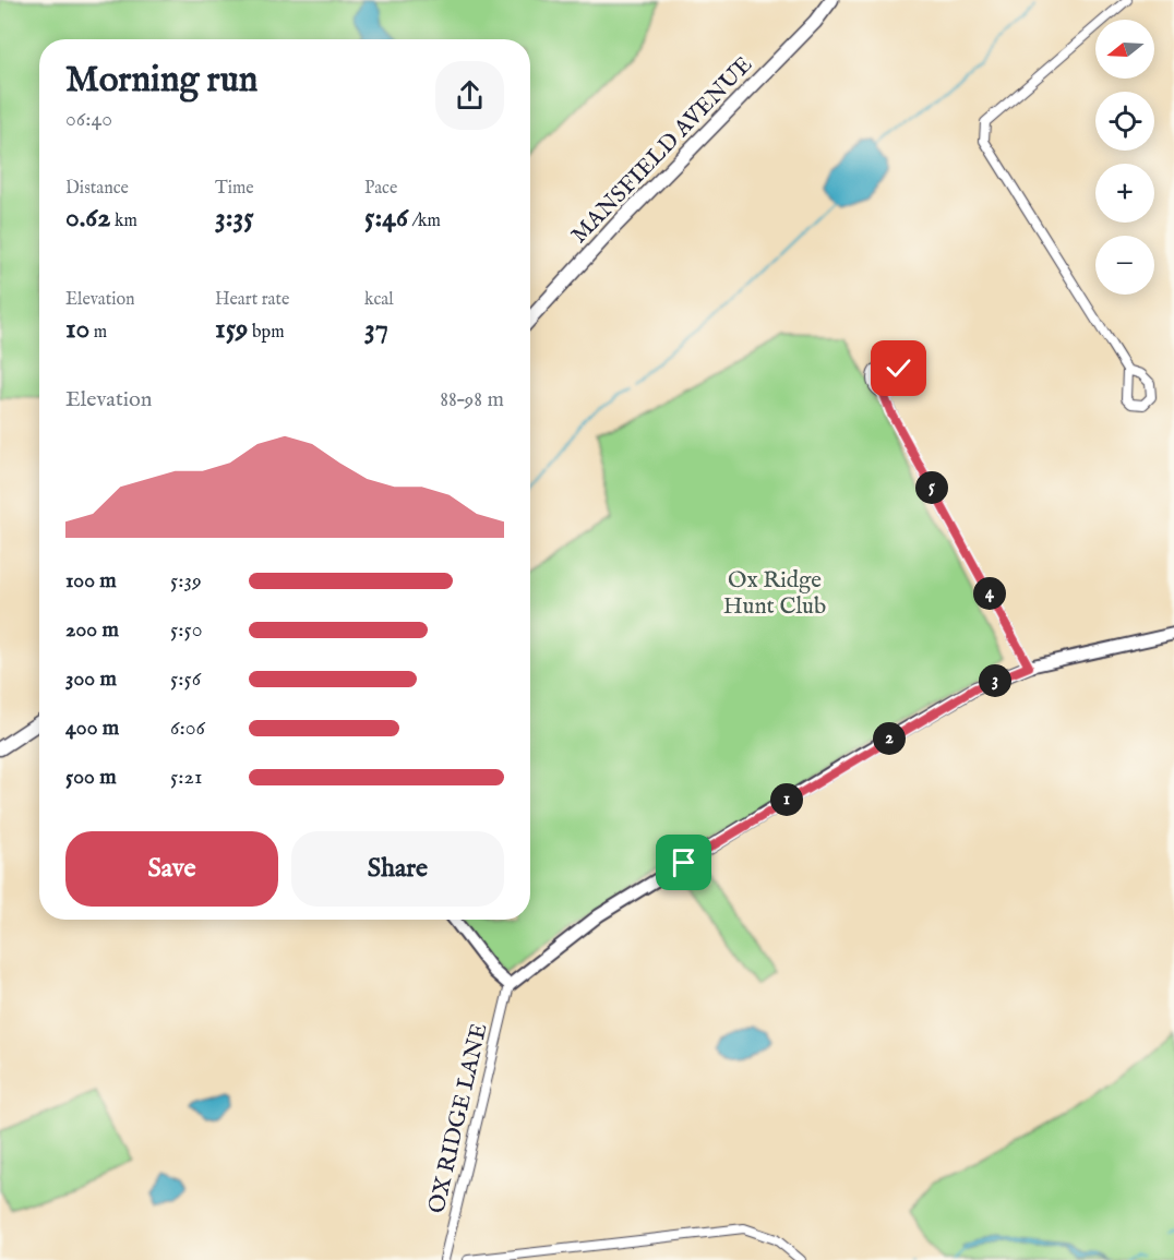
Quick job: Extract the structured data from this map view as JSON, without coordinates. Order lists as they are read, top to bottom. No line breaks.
{"streets":{"main road":["MANSFIELD AVENUE"],"street":["OX RIDGE LANE"]},"parks":["Ox Ridge Hunt Club"],"north":"left","page":{"map_buttons":["+","−"],"heading":["Morning run","06:40"],"stats":[["Distance","0.62 km"],["Time","3:35"],["Pace","5:46 /km"],["Elevation","10 m"],["Heart rate","159 bpm"],["kcal","37"]],"chart":["Elevation","88–98 m"],"pins":["5","4","3","2","1"],"list":[{"name":"100 m","note":"5:39"},{"name":"200 m","note":"5:50"},{"name":"300 m","note":"5:56"},{"name":"400 m","note":"6:06"},{"name":"500 m","note":"5:21"}],"buttons":["Save","Share"]}}
